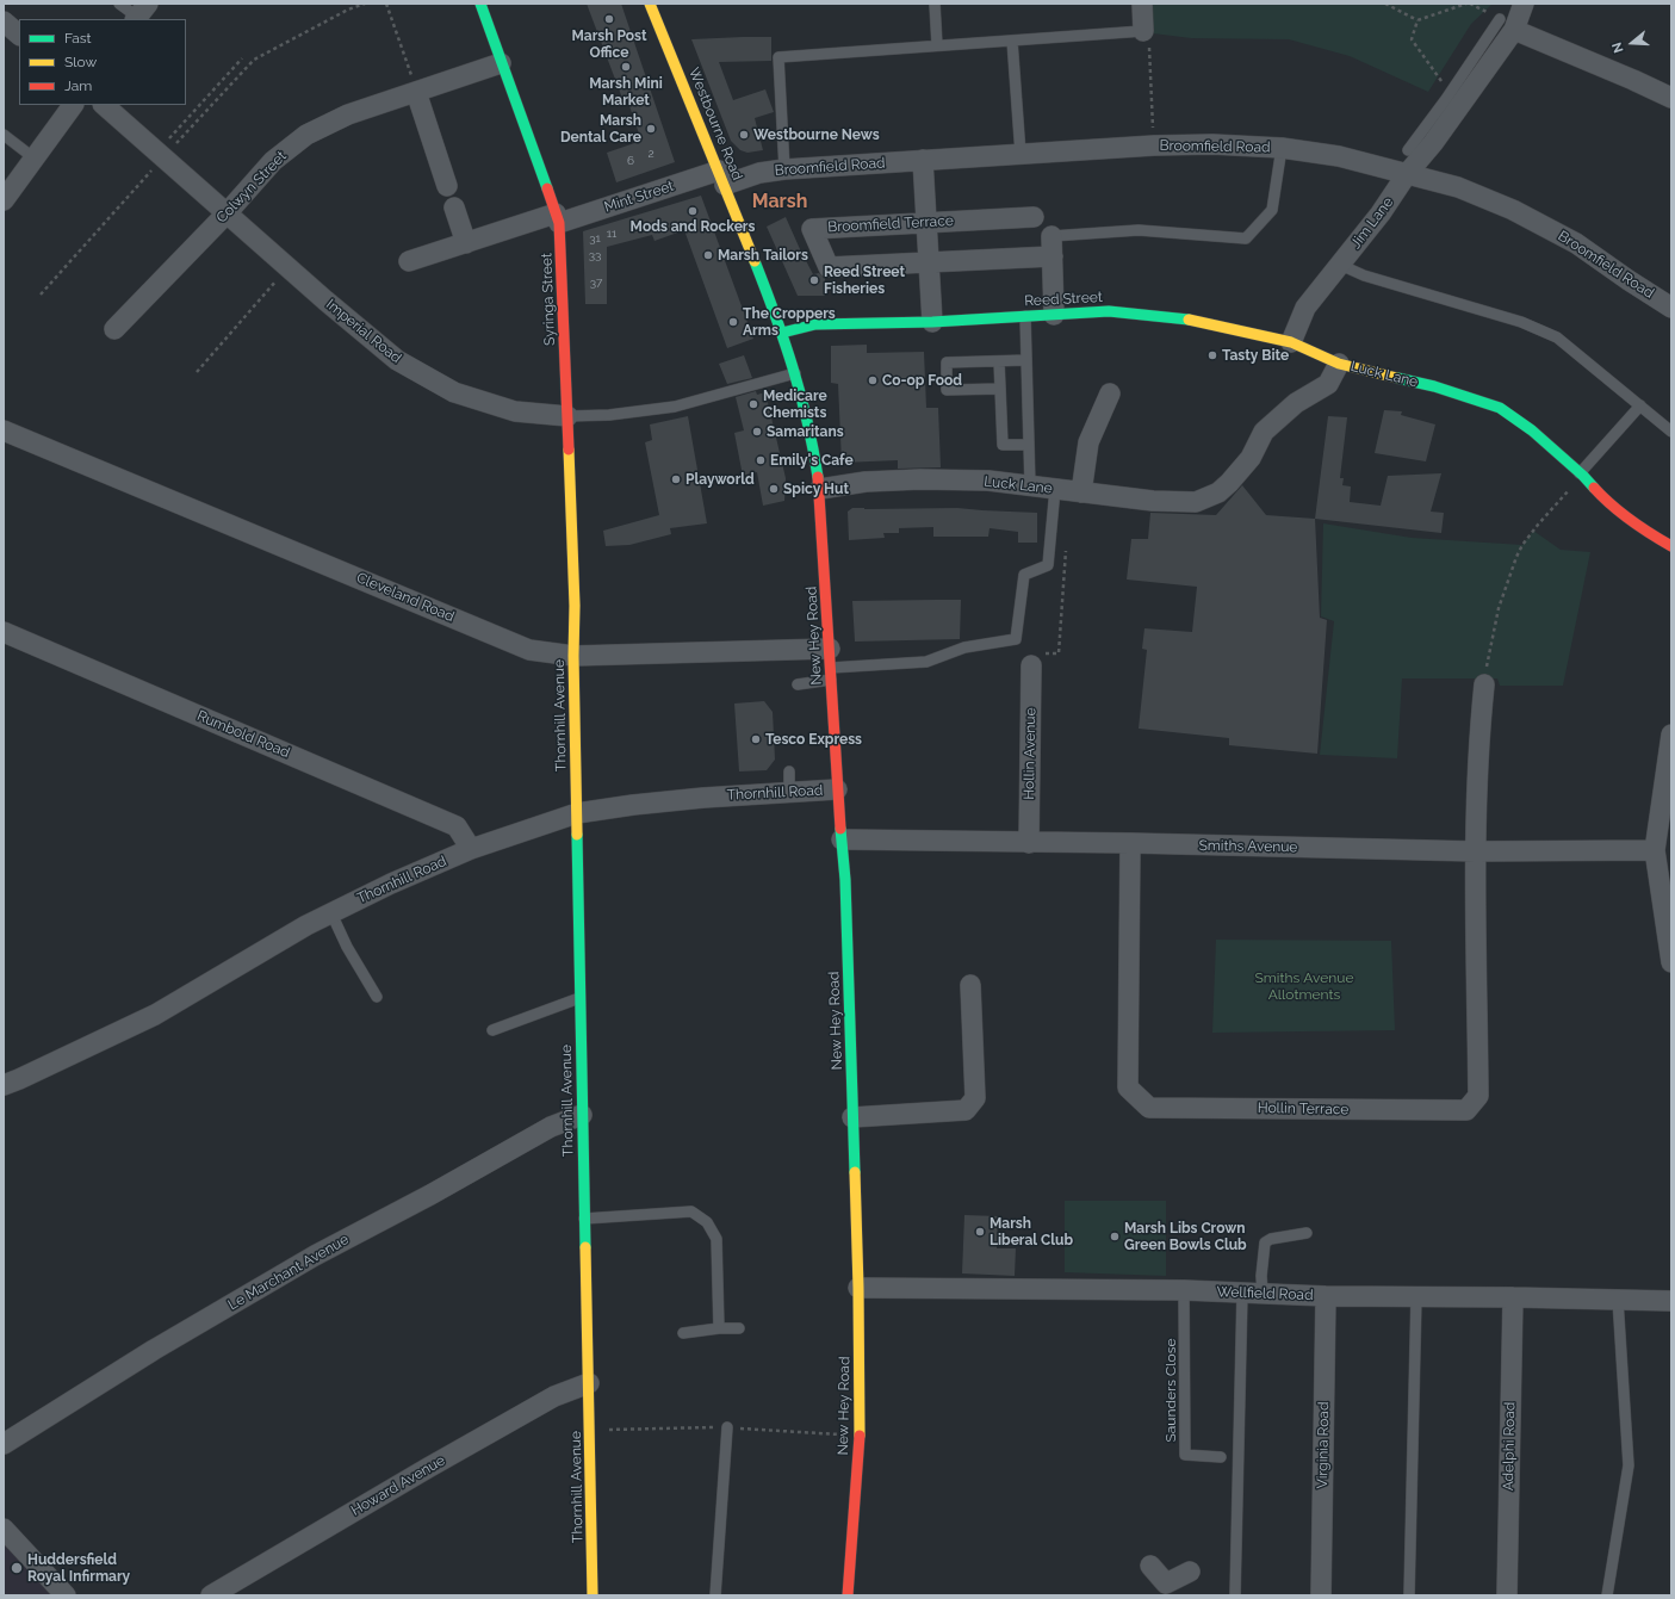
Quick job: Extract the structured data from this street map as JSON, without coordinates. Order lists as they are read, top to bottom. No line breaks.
{"streets":{"main road":["Westbourne Road","Syringa Street","Reed Street","Luck Lane","New Hey Road","Thornhill Avenue"],"street":["Broomfield Road","Colwyn Street","Mint Street","Jim Lane","Broomfield Terrace","Imperial Road","Cleveland Road","Rumbold Road","Hollin Avenue","Thornhill Road","Smiths Avenue","Hollin Terrace","Le Marchant Avenue","Wellfield Road","Virginia Road","Adelphi Road","Howard Avenue"],"lane":["Saunders Close"]},"crossings":[["Westbourne Road","Broomfield Road"],["Westbourne Road","Mint Street"],["Westbourne Road","Reed Street"],["Westbourne Road","Imperial Road"],["Westbourne Road","New Hey Road"],["Broomfield Road","Mint Street"],["Broomfield Road","Jim Lane"],["Colwyn Street","Syringa Street"],["Colwyn Street","Imperial Road"],["Mint Street","Syringa Street"],["Jim Lane","Reed Street"],["Syringa Street","Imperial Road"],["Syringa Street","Thornhill Avenue"],["Reed Street","Luck Lane"],["Luck Lane","New Hey Road"],["Cleveland Road","New Hey Road"],["Cleveland Road","Thornhill Avenue"],["New Hey Road","Thornhill Road"],["New Hey Road","Smiths Avenue"],["New Hey Road","Wellfield Road"],["Thornhill Avenue","Thornhill Road"],["Thornhill Avenue","Le Marchant Avenue"],["Thornhill Avenue","Howard Avenue"],["Rumbold Road","Thornhill Road"],["Hollin Avenue","Smiths Avenue"],["Smiths Avenue","Hollin Terrace"],["Wellfield Road","Saunders Close"],["Wellfield Road","Virginia Road"],["Wellfield Road","Adelphi Road"]],"districts":["Marsh"],"parks":["Smiths Avenue Allotments"],"places":["Marsh Post Office","Marsh Mini Market","Marsh Dental Care","Westbourne News","Mods and Rockers","Marsh Tailors","Reed Street Fisheries","The Croppers Arms","Tasty Bite","Co-op Food","Medicare Chemists","Samaritans","Emily's Cafe","Playworld","Spicy Hut","Tesco Express","Marsh Liberal Club","Marsh Libs Crown Green Bowls Club","Huddersfield Royal Infirmary"],"house_numbers":["2","6","11","31","33","37"],"legend":["Fast","Slow","Jam"],"north":"left"}
